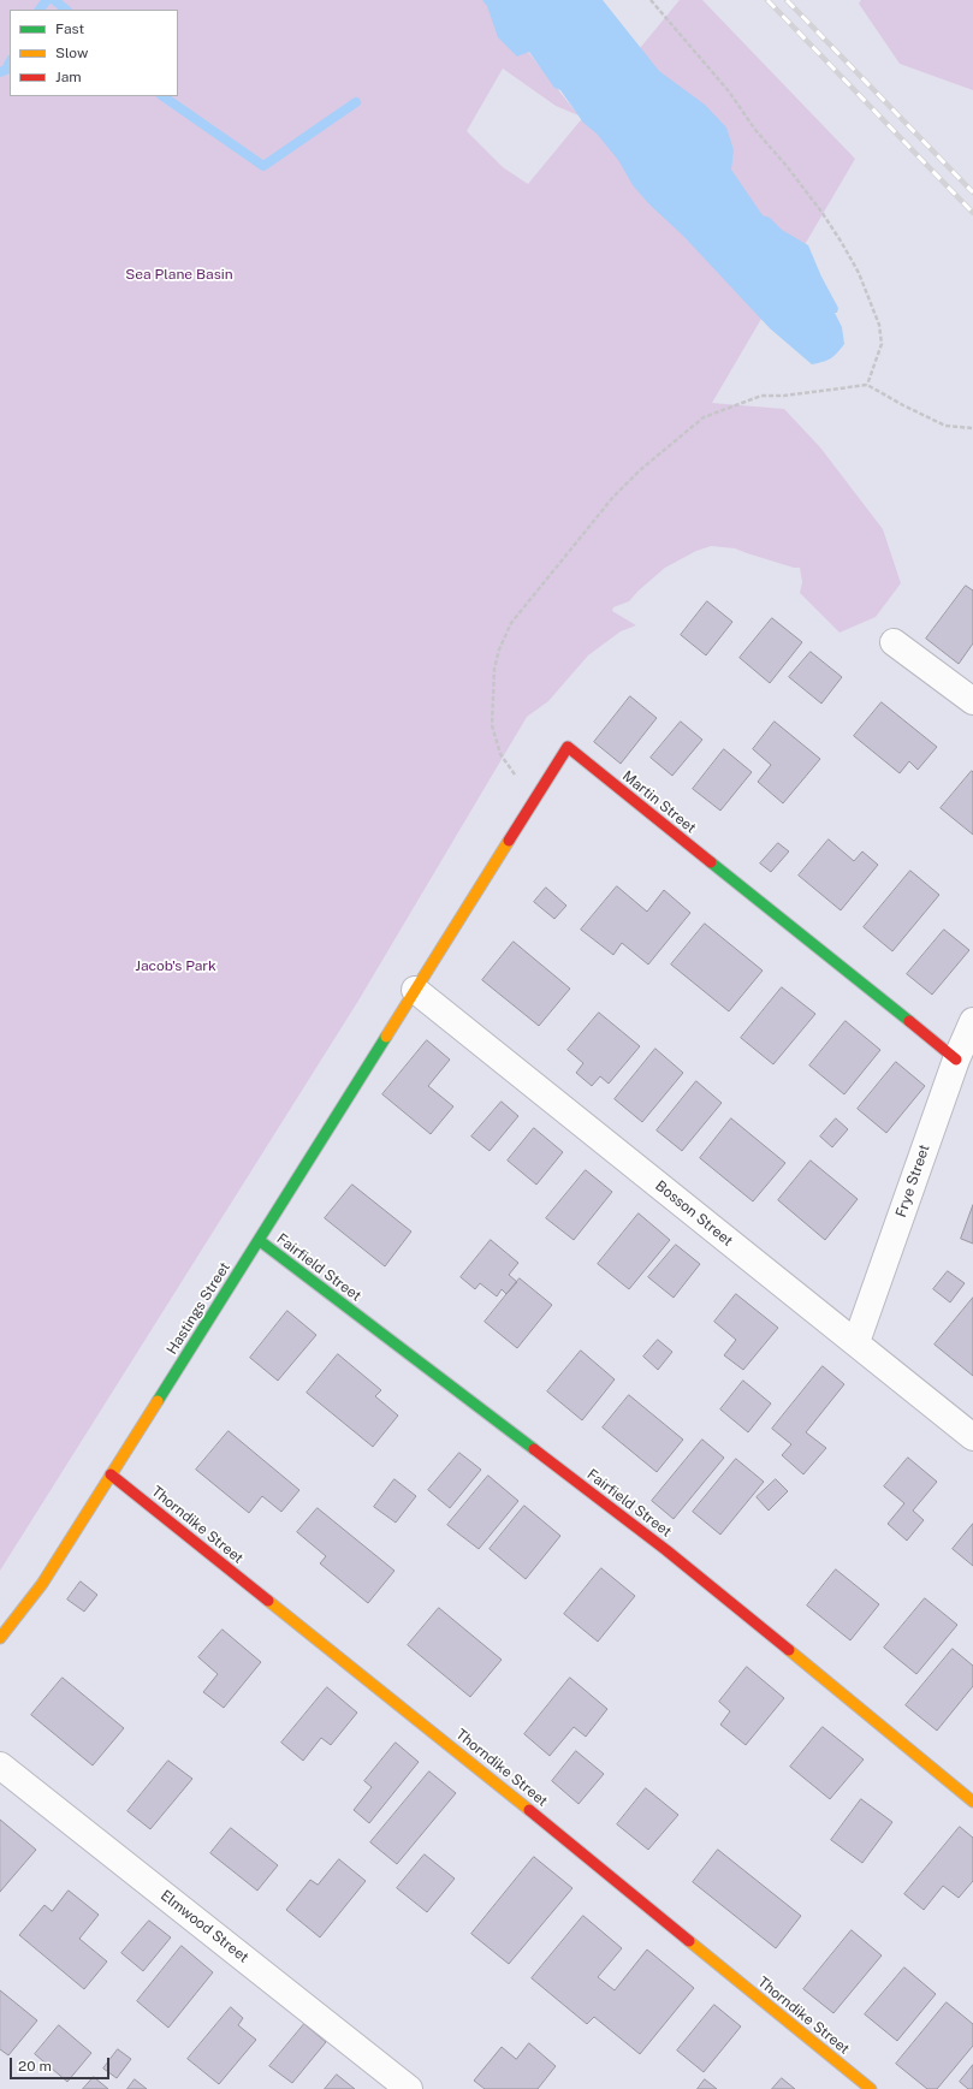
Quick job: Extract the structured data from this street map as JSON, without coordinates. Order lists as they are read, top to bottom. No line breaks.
{"streets":{"street":["Martin Street","Frye Street","Bosson Street","Fairfield Street","Hastings Street","Thorndike Street","Elmwood Street"]},"crossings":[["Martin Street","Frye Street"],["Martin Street","Bosson Street"],["Martin Street","Hastings Street"],["Frye Street","Bosson Street"],["Bosson Street","Hastings Street"],["Fairfield Street","Hastings Street"],["Hastings Street","Thorndike Street"]],"parks":["Sea Plane Basin","Jacob's Park"],"legend":["Fast","Slow","Jam"],"scale_bar":"20 m"}
